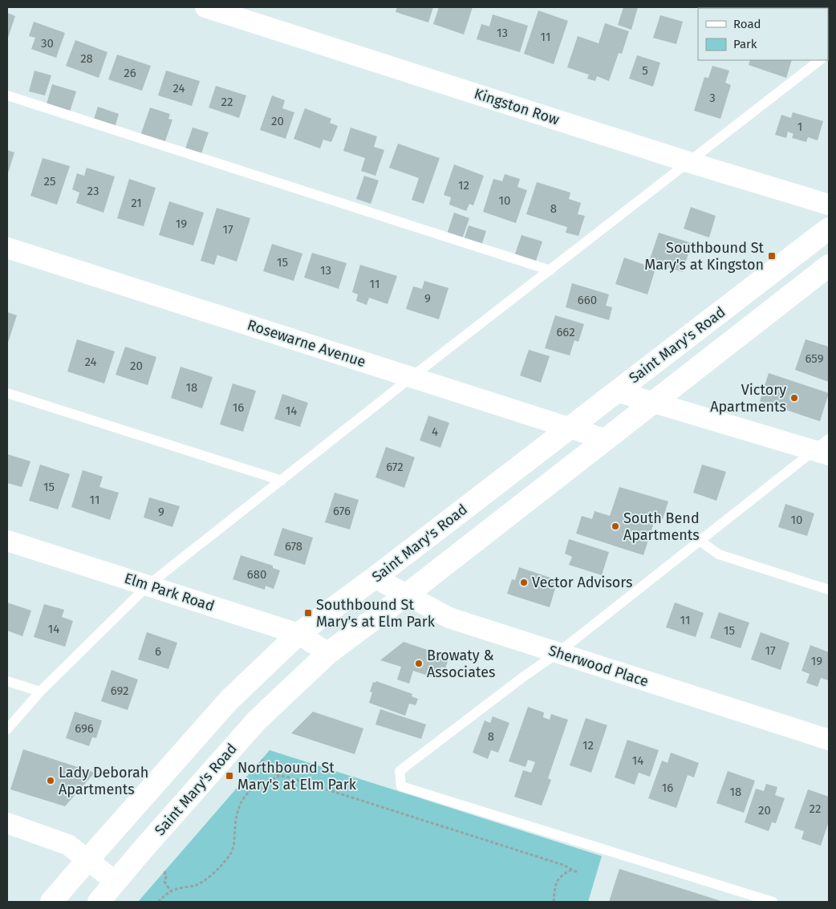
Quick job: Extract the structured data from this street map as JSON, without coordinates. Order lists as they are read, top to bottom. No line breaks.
{"streets":{"main road":["Saint Mary's Road"],"street":["Kingston Row","Rosewarne Avenue","Elm Park Road","Sherwood Place"]},"crossings":[["Rosewarne Avenue","Saint Mary's Road"],["Saint Mary's Road","Elm Park Road"],["Saint Mary's Road","Sherwood Place"]],"places":{"transit":["Southbound St Mary's at Kingston","Southbound St Mary's at Elm Park","Northbound St Mary's at Elm Park"],"other":["Victory Apartments","South Bend Apartments","Vector Advisors","Browaty & Associates","Lady Deborah Apartments"]},"house_numbers":["13","11","30","28","5","26","24","3","22","20","1","25","12","23","10","21","8","19","17","15","13","11","9","660","662","659","24","20","18","16","14","4","672","15","11","676","9","10","678","680","11","14","15","17","6","19","692","696","8","12","14","16","18","22","20"],"legend":["Road","Park"]}
